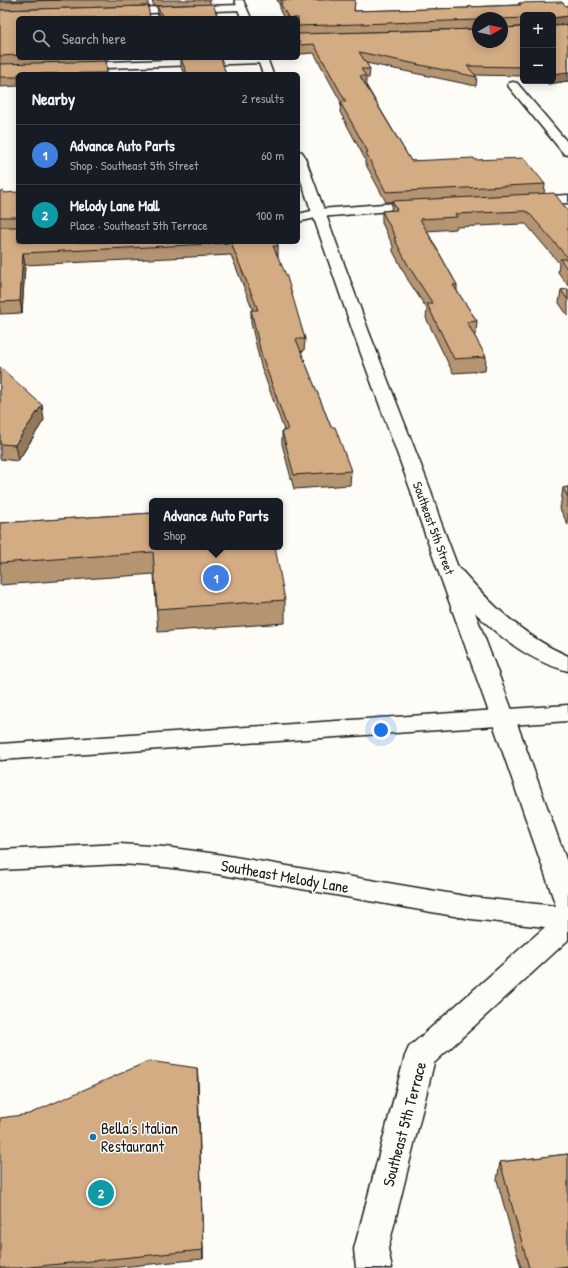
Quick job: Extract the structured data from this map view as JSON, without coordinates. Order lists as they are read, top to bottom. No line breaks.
{"streets":{"street":["Southeast 5th Street","Southeast Melody Lane","Southeast 5th Terrace"]},"places":["Bella's Italian Restaurant"],"north":"right","page":{"map_buttons":["+","−"],"search":"Search here","heading":["Nearby","2 results"],"list":[{"mark":"1","name":"Advance Auto Parts","note":"Shop · Southeast 5th Street","value":"60 m"},{"mark":"2","name":"Melody Lane Mall","note":"Place · Southeast 5th Terrace","value":"100 m"}],"popup":["Advance Auto Parts","Shop"],"pins":["1","2"]}}
